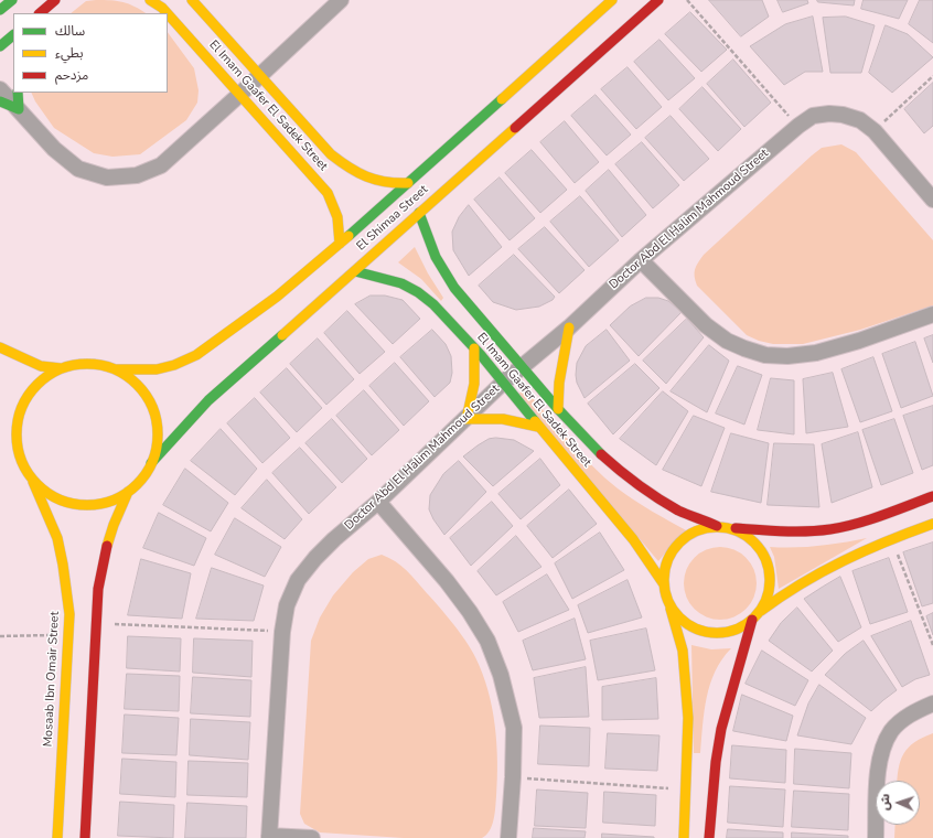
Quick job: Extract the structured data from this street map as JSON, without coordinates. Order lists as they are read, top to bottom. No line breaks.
{"streets":{"street":["El Imam Gaafer El Sadek Street","El Shimaa Street","Doctor Abd El Halim Mahmoud Street","Mosaab Ibn Omair Street"]},"crossings":[["El Imam Gaafer El Sadek Street","El Shimaa Street"],["El Imam Gaafer El Sadek Street","Doctor Abd El Halim Mahmoud Street"],["El Shimaa Street","Mosaab Ibn Omair Street"]],"legend":["سالك","بطيء","مزدحم"],"north":"left"}
